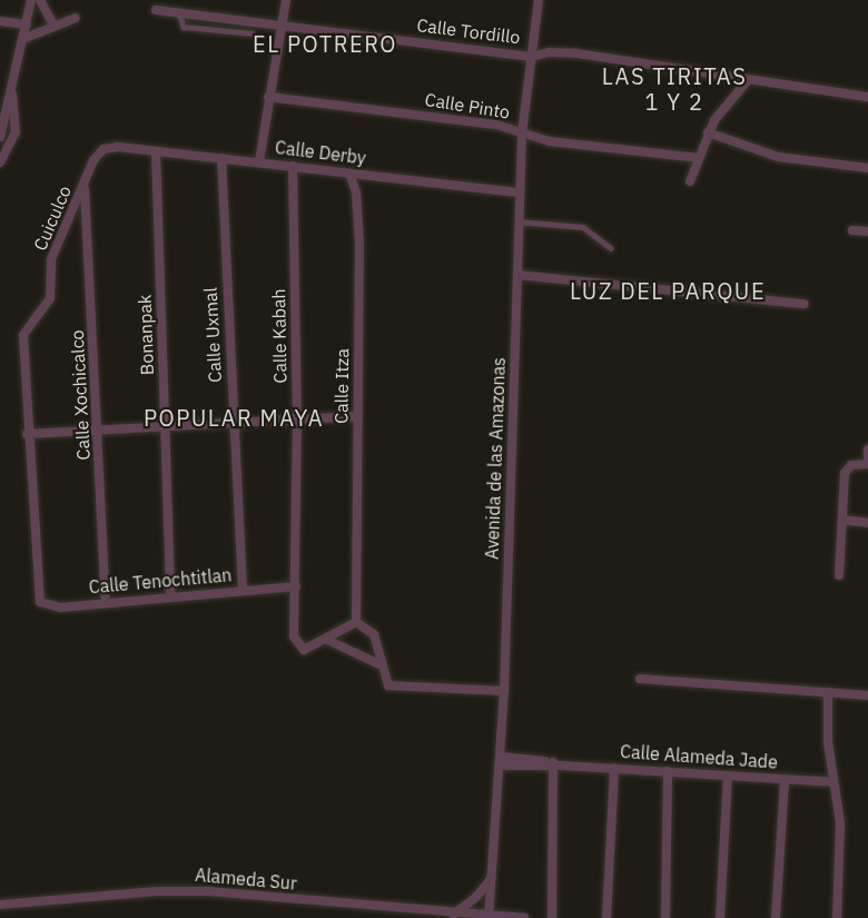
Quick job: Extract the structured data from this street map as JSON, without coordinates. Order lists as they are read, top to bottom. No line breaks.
{"streets":{"street":["Calle Tordillo","Calle Pinto","Calle Derby","Cuiculco","Bonanpak","Calle Uxmal","Calle Kabah","Calle Itza","Calle Xochicalco","Avenida de las Amazonas","Calle Tenochtitlan","Calle Alameda Jade","Alameda Sur"]},"crossings":[["Calle Tordillo","Avenida de las Amazonas"],["Calle Pinto","Avenida de las Amazonas"],["Calle Derby","Cuiculco"],["Calle Derby","Bonanpak"],["Calle Derby","Calle Uxmal"],["Calle Derby","Calle Kabah"],["Calle Derby","Calle Itza"],["Calle Derby","Avenida de las Amazonas"],["Cuiculco","Calle Xochicalco"],["Cuiculco","Calle Tenochtitlan"],["Bonanpak","Calle Tenochtitlan"],["Calle Uxmal","Calle Tenochtitlan"],["Calle Kabah","Calle Tenochtitlan"],["Calle Xochicalco","Calle Tenochtitlan"],["Avenida de las Amazonas","Calle Alameda Jade"],["Avenida de las Amazonas","Alameda Sur"]],"districts":["EL POTRERO","LAS TIRITAS 1 Y 2","LUZ DEL PARQUE","POPULAR MAYA"]}
